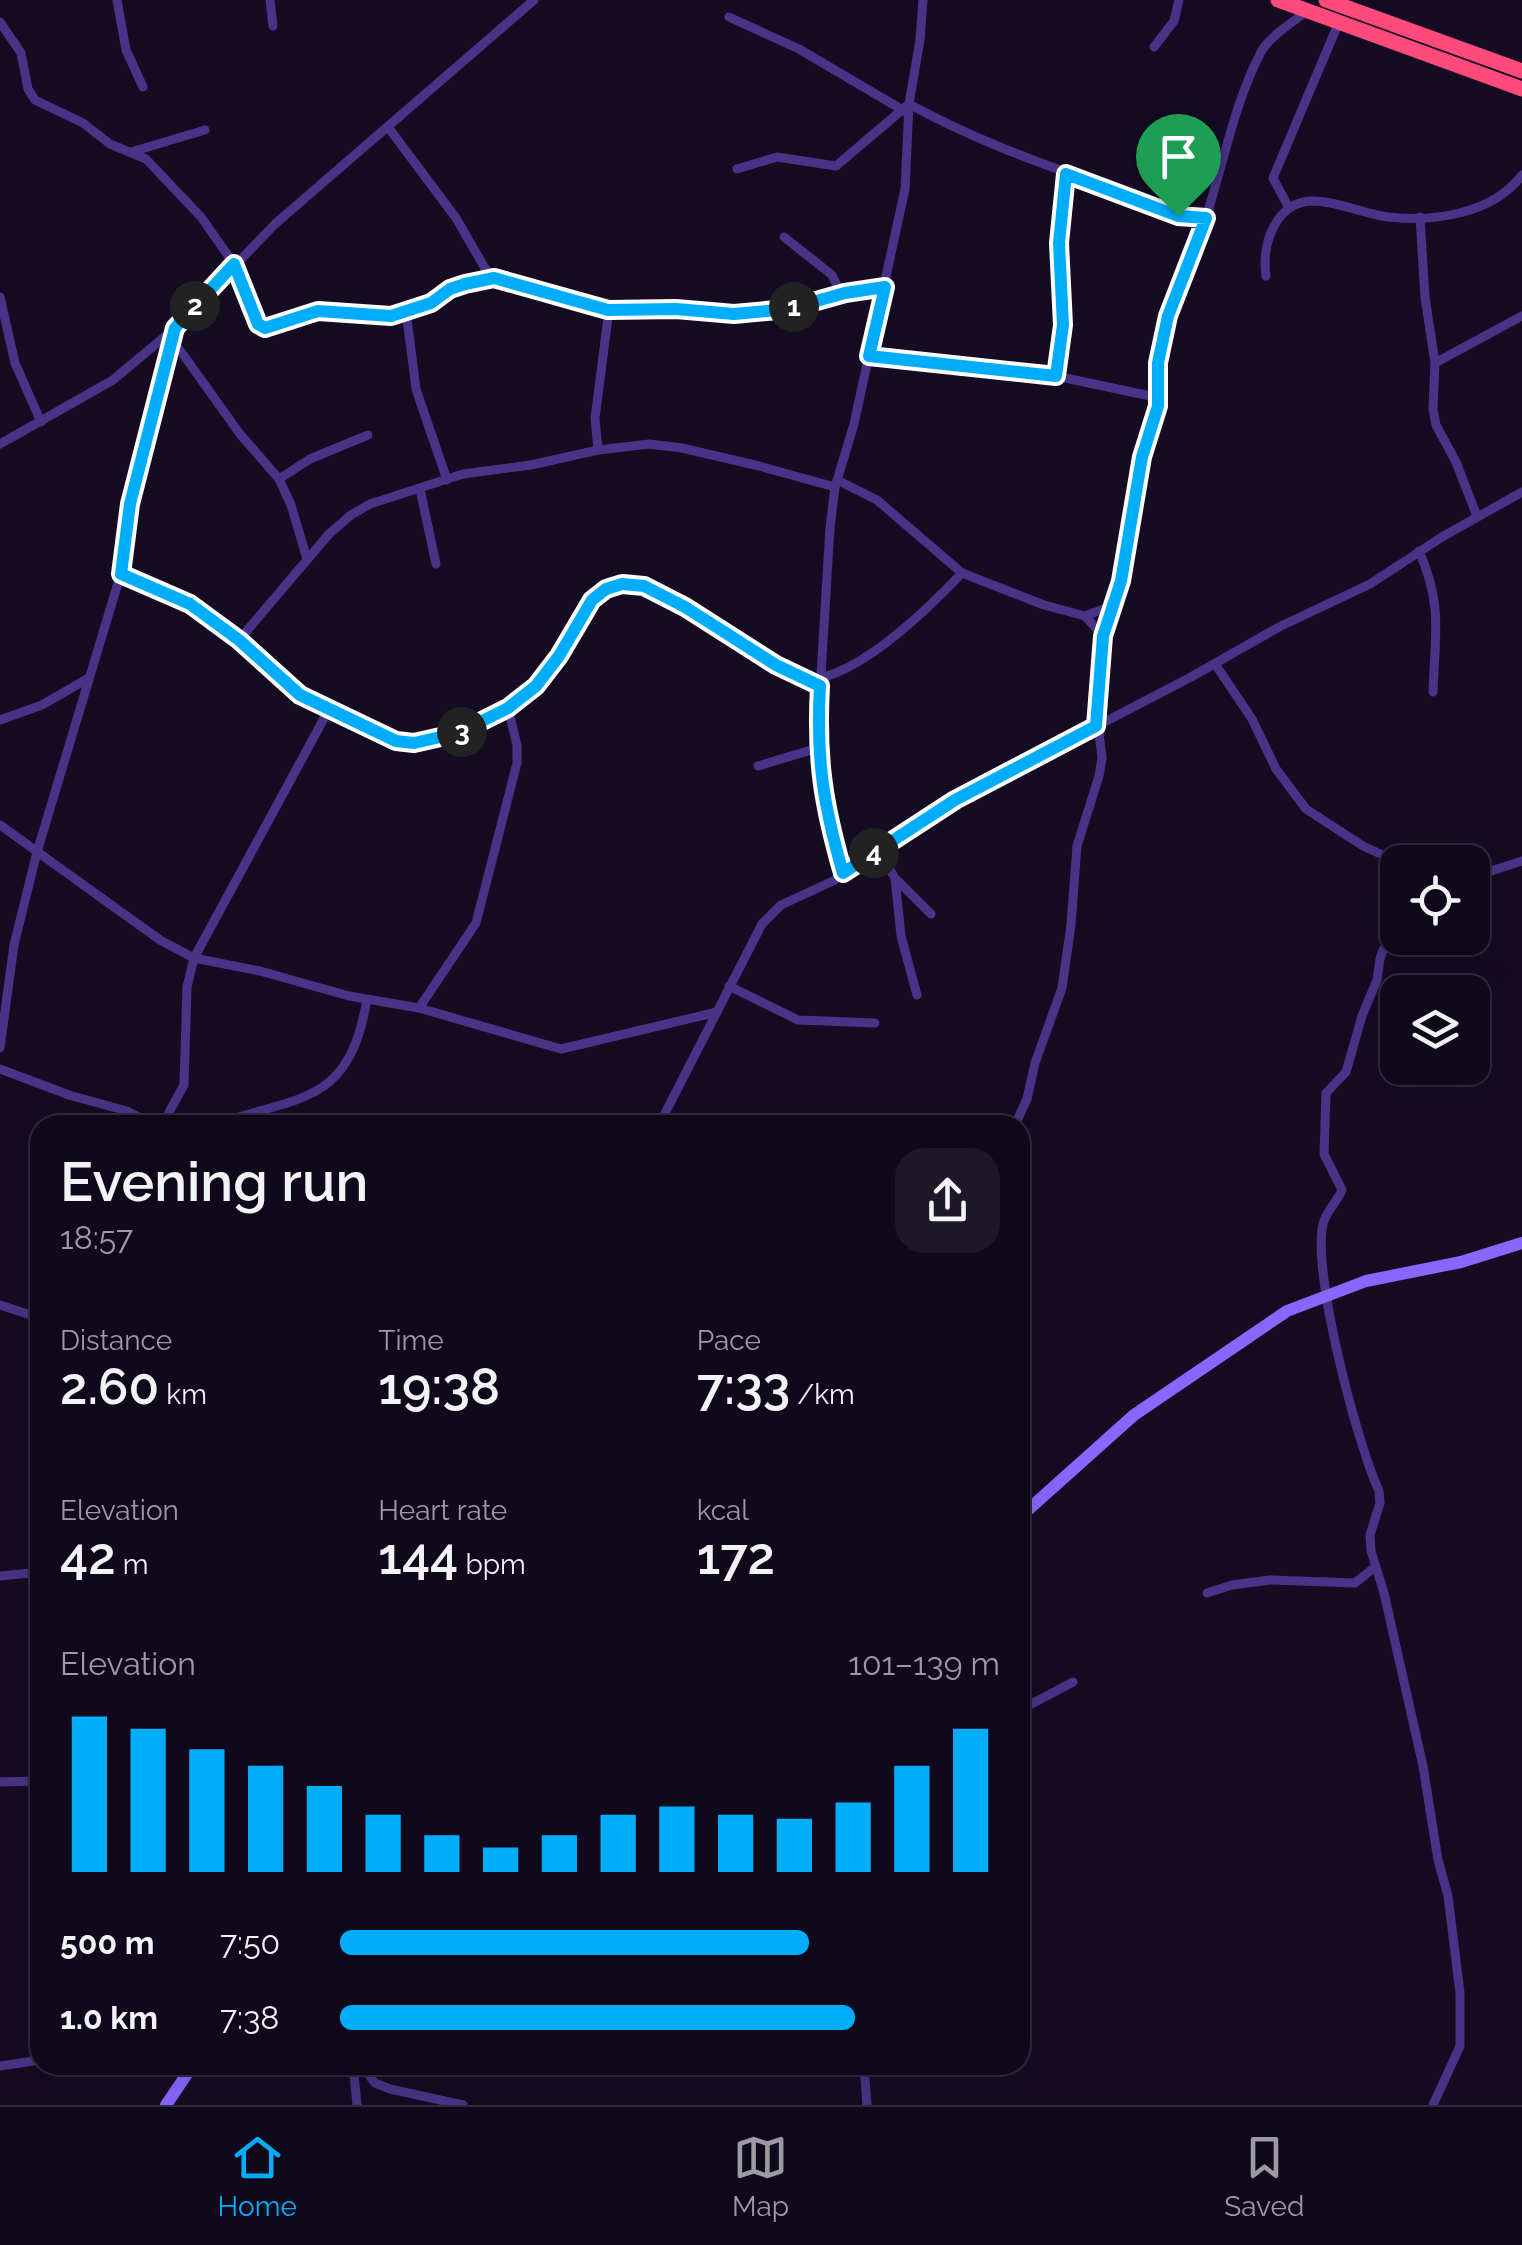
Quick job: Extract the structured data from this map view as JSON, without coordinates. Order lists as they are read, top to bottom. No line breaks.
{"page":{"pins":["2","1","3","4"],"heading":["Evening run","18:57"],"stats":[["Distance","2.60 km"],["Time","19:38"],["Pace","7:33 /km"],["Elevation","42 m"],["Heart rate","144 bpm"],["kcal","172"]],"chart":["Elevation","101–139 m"],"list":[{"name":"500 m","note":"7:50"},{"name":"1.0 km","note":"7:38"}],"tabs":["Home","Map","Saved"]}}
